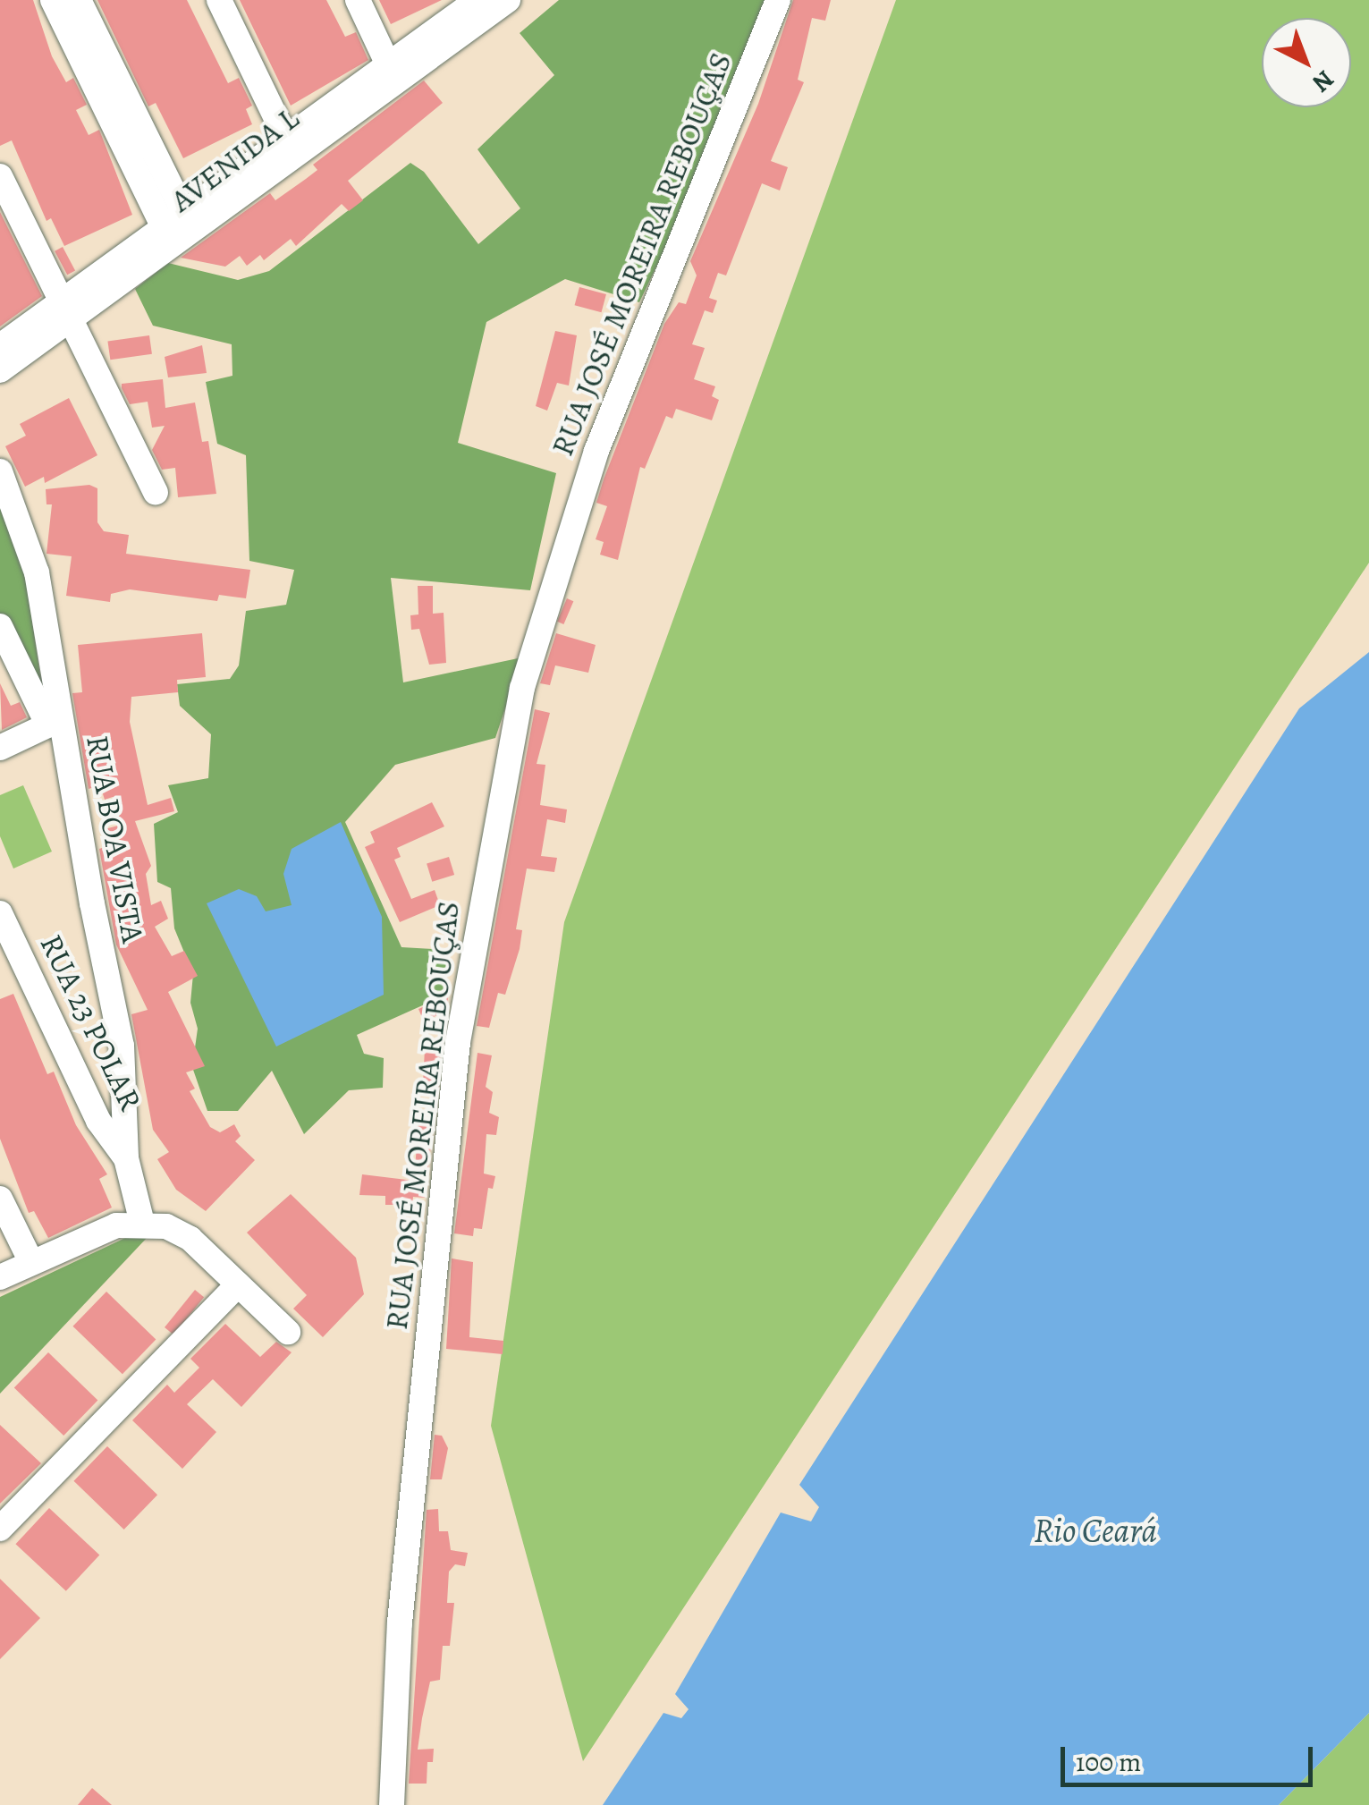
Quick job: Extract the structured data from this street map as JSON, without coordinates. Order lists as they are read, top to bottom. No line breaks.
{"streets":{"street":["AVENIDA L","RUA JOSÉ MOREIRA REBOUÇAS","RUA BOA VISTA","RUA 23 POLAR"]},"crossings":[["RUA BOA VISTA","RUA 23 POLAR"]],"water":["Rio Ceará"],"scale_bar":"100 m","north":"bottom right"}
